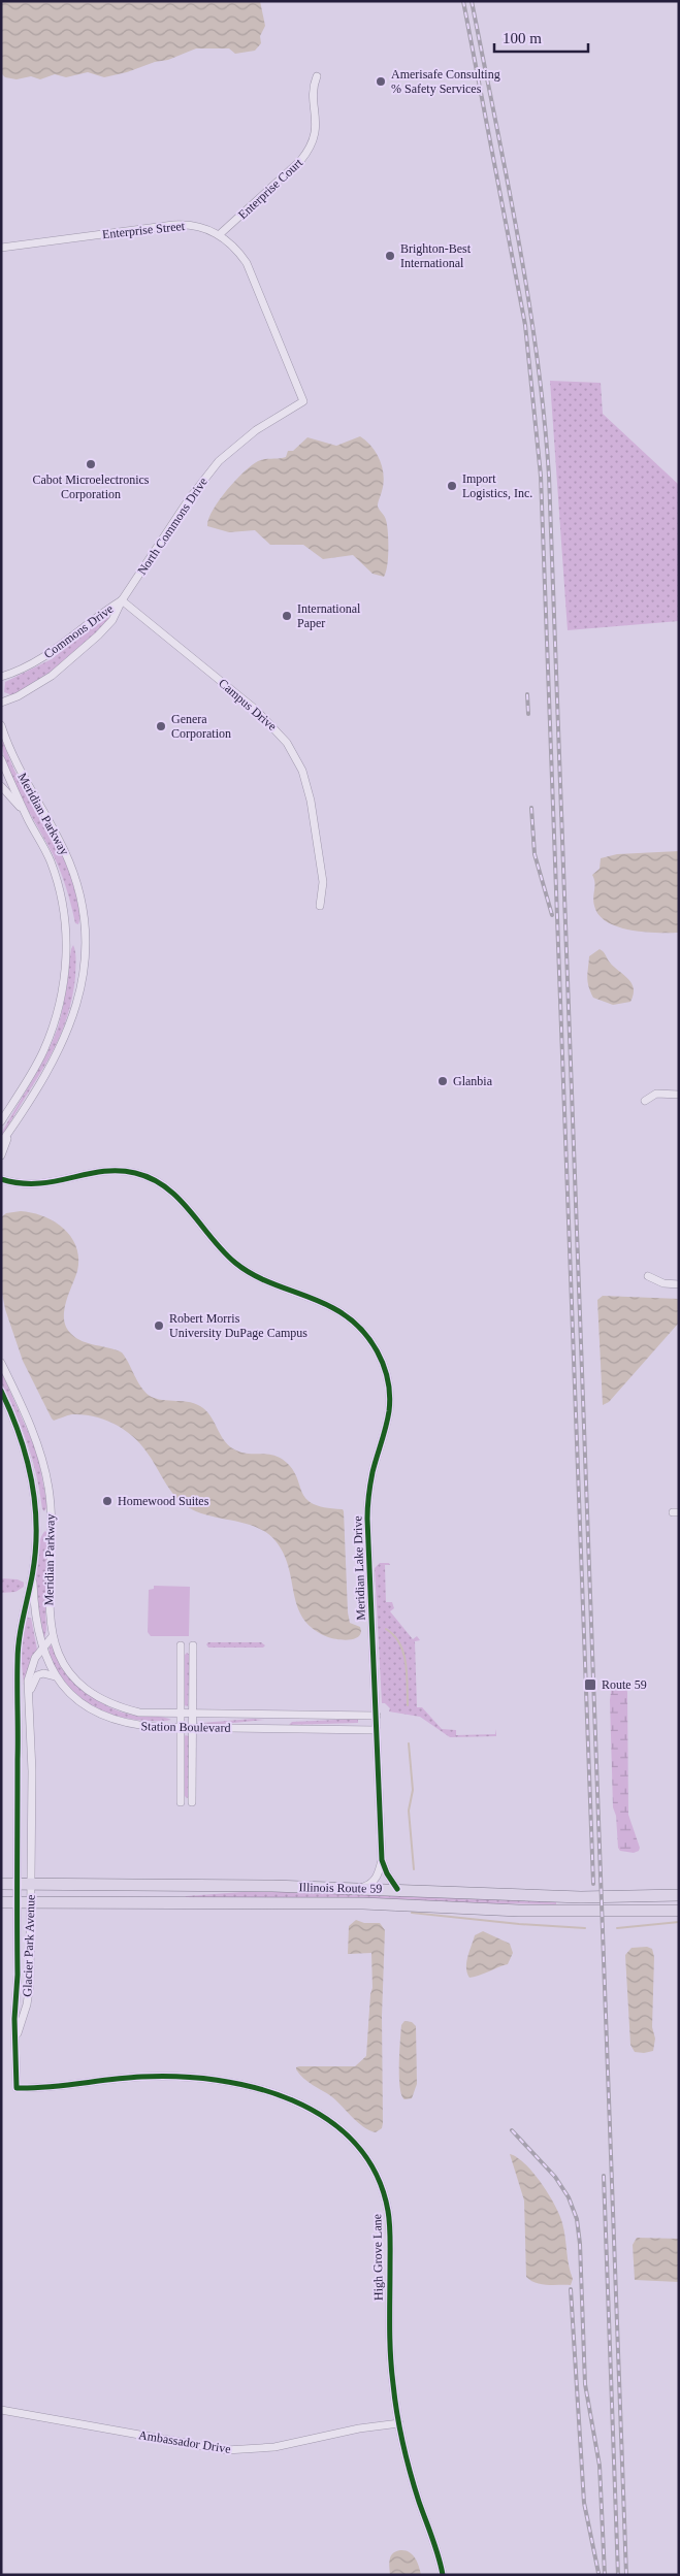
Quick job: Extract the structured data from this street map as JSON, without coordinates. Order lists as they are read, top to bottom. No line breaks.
{"streets":{"main road":["Illinois Route 59"],"street":["Enterprise Court","Enterprise Street","North Commons Drive","Commons Drive","Campus Drive","Meridian Parkway","Meridian Lake Drive","Station Boulevard","Glacier Park Avenue","High Grove Lane","Ambassador Drive"]},"crossings":[["Enterprise Court","Enterprise Street"],["Enterprise Street","North Commons Drive"],["North Commons Drive","Commons Drive"],["North Commons Drive","Campus Drive"],["Commons Drive","Campus Drive"],["Meridian Parkway","Station Boulevard"],["Meridian Parkway","Illinois Route 59"],["Meridian Parkway","Glacier Park Avenue"],["Meridian Lake Drive","Station Boulevard"],["Meridian Lake Drive","Illinois Route 59"],["Illinois Route 59","Glacier Park Avenue"],["Glacier Park Avenue","High Grove Lane"],["High Grove Lane","Ambassador Drive"]],"places":{"other":["Amerisafe Consulting % Safety Services","Brighton-Best International","Cabot Microelectronics Corporation","Import Logistics, Inc.","International Paper","Genera Corporation","Glanbia","Robert Morris University DuPage Campus","Homewood Suites"],"transit":["Route 59"]},"scale_bar":"100 m"}
